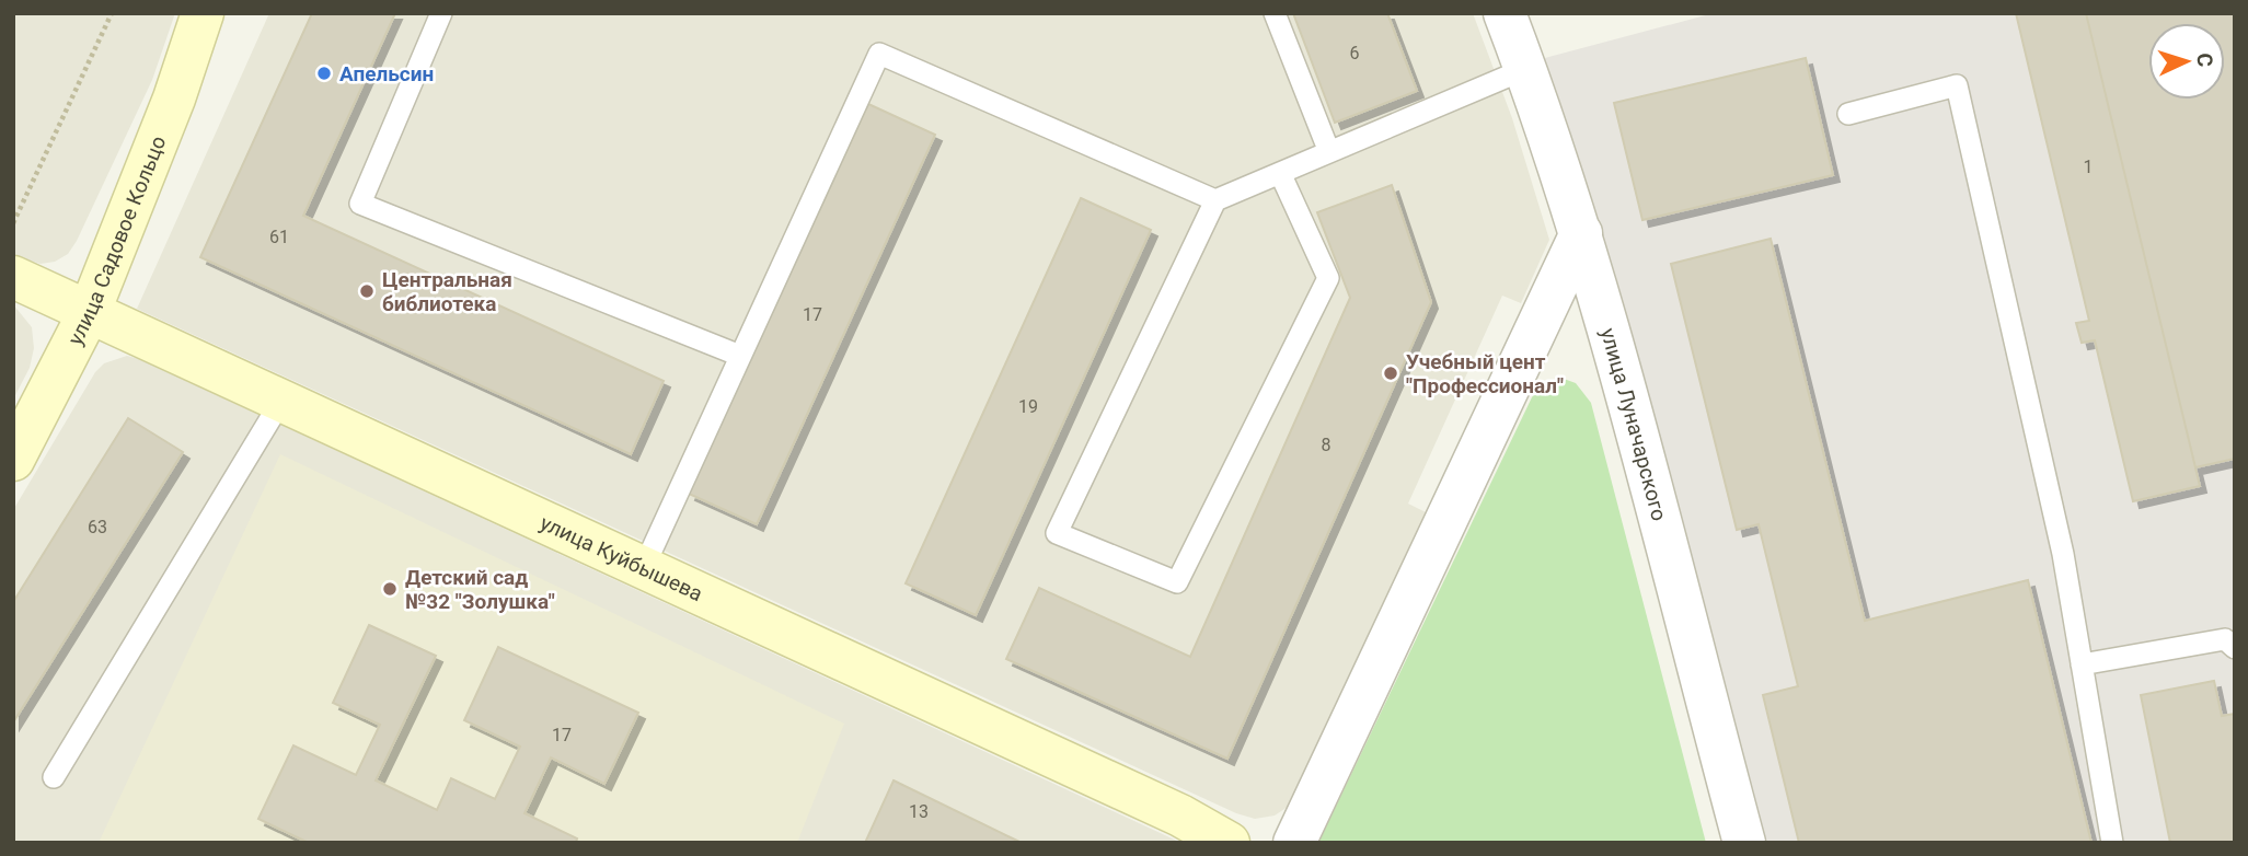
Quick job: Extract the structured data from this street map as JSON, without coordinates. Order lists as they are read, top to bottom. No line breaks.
{"streets":{"street":["улица Садовое Кольцо","улица Луначарского","улица Куйбышева"]},"crossings":[["улица Садовое Кольцо","улица Куйбышева"]],"places":["Апельсин","Центральная библиотека","Учебный цент \"Профессионал\"","Детский сад №32 \"Золушка\""],"house_numbers":["6","1","61","17","19","8","63","17","13"],"north":"right"}
